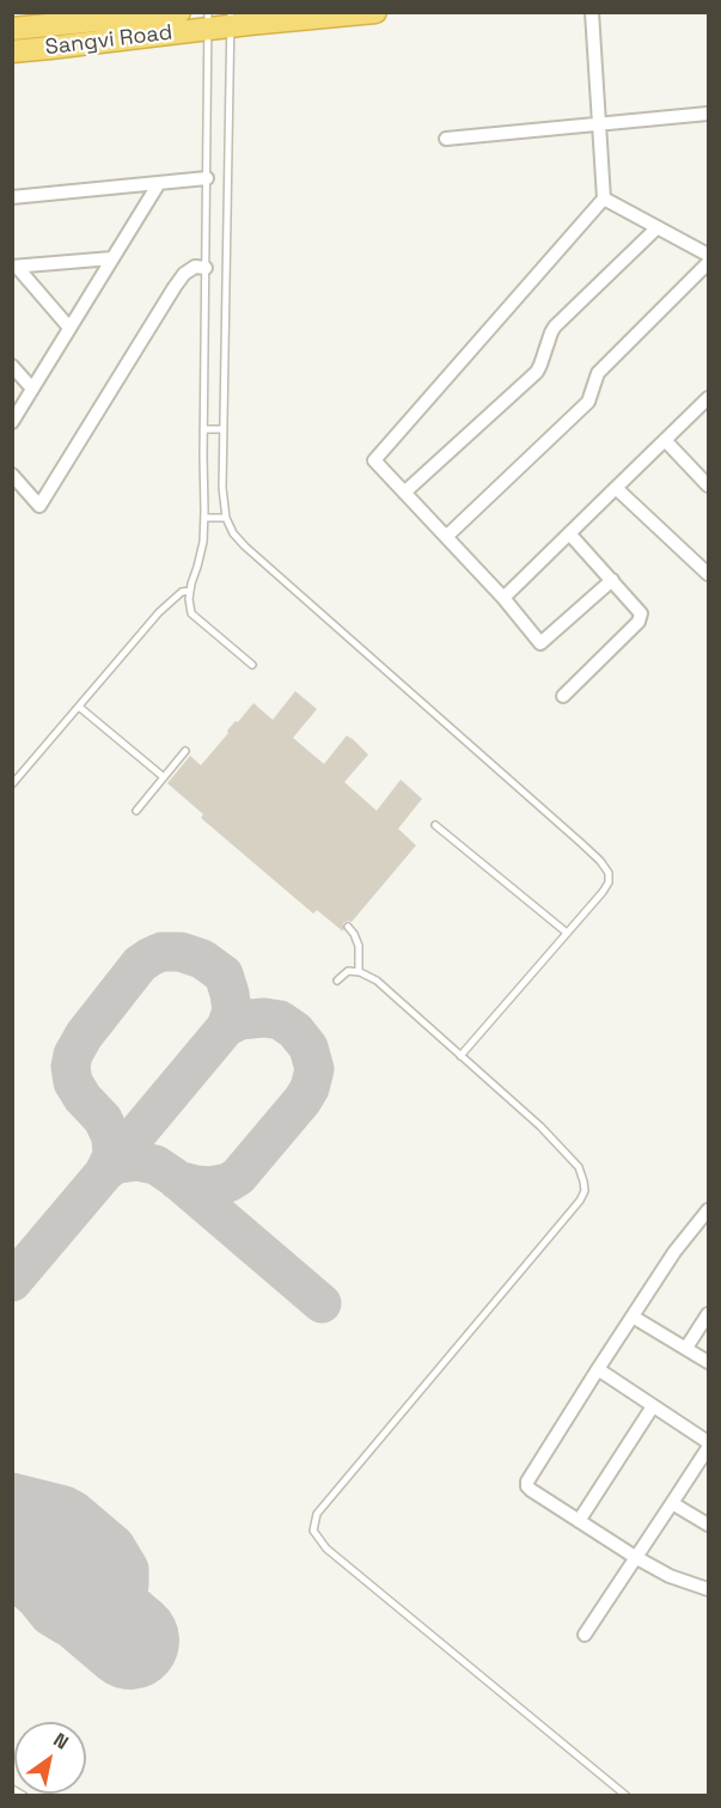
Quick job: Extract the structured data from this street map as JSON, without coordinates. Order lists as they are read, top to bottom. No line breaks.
{"streets":{"highway":["Sangvi Road"]},"north":"top right"}
